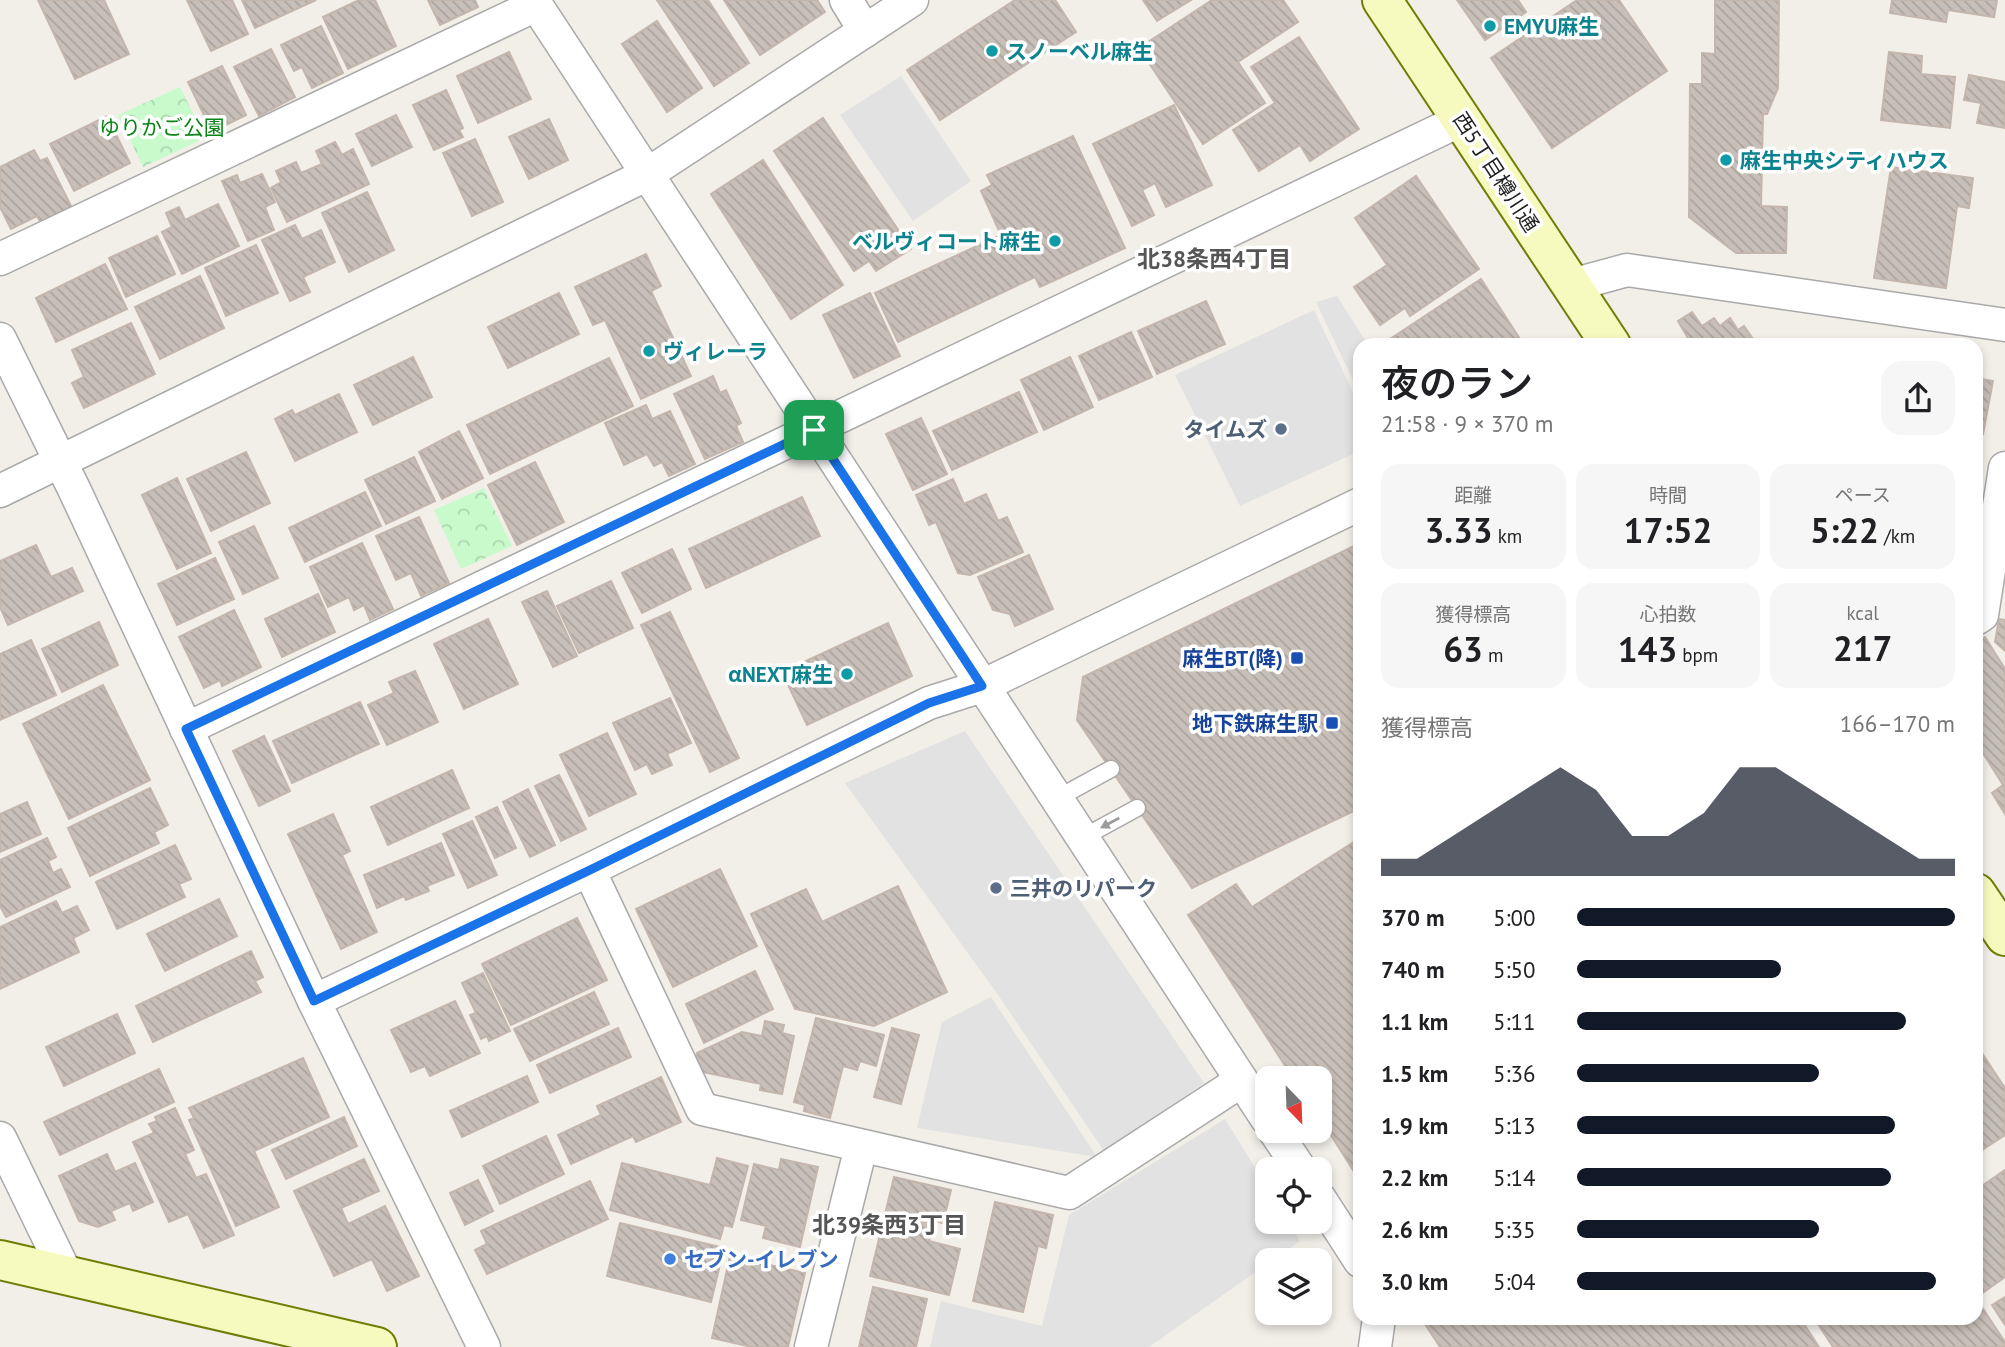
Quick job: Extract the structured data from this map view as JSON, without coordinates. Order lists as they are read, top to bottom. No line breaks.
{"streets":{"street":["西5丁目樽川通"]},"districts":["北38条西4丁目","北39条西3丁目"],"parks":["ゆりかご公園"],"places":{"other":["EMYU麻生","スノーベル麻生","麻生中央シティハウス","ベルヴィコート麻生","ヴィレーラ","タイムズ","αNEXT麻生","三井のリパーク","セブン-イレブン"],"transit":["麻生BT(降)","地下鉄麻生駅"]},"north":"bottom right","page":{"heading":["夜のラン","21:58 · 9 × 370 m"],"stats":[["距離","3.33 km"],["時間","17:52"],["ペース","5:22 /km"],["獲得標高","63 m"],["心拍数","143 bpm"],["kcal","217"]],"chart":["獲得標高","166–170 m"],"list":[{"name":"370 m","note":"5:00"},{"name":"740 m","note":"5:50"},{"name":"1.1 km","note":"5:11"},{"name":"1.5 km","note":"5:36"},{"name":"1.9 km","note":"5:13"},{"name":"2.2 km","note":"5:14"},{"name":"2.6 km","note":"5:35"},{"name":"3.0 km","note":"5:04"}]}}
